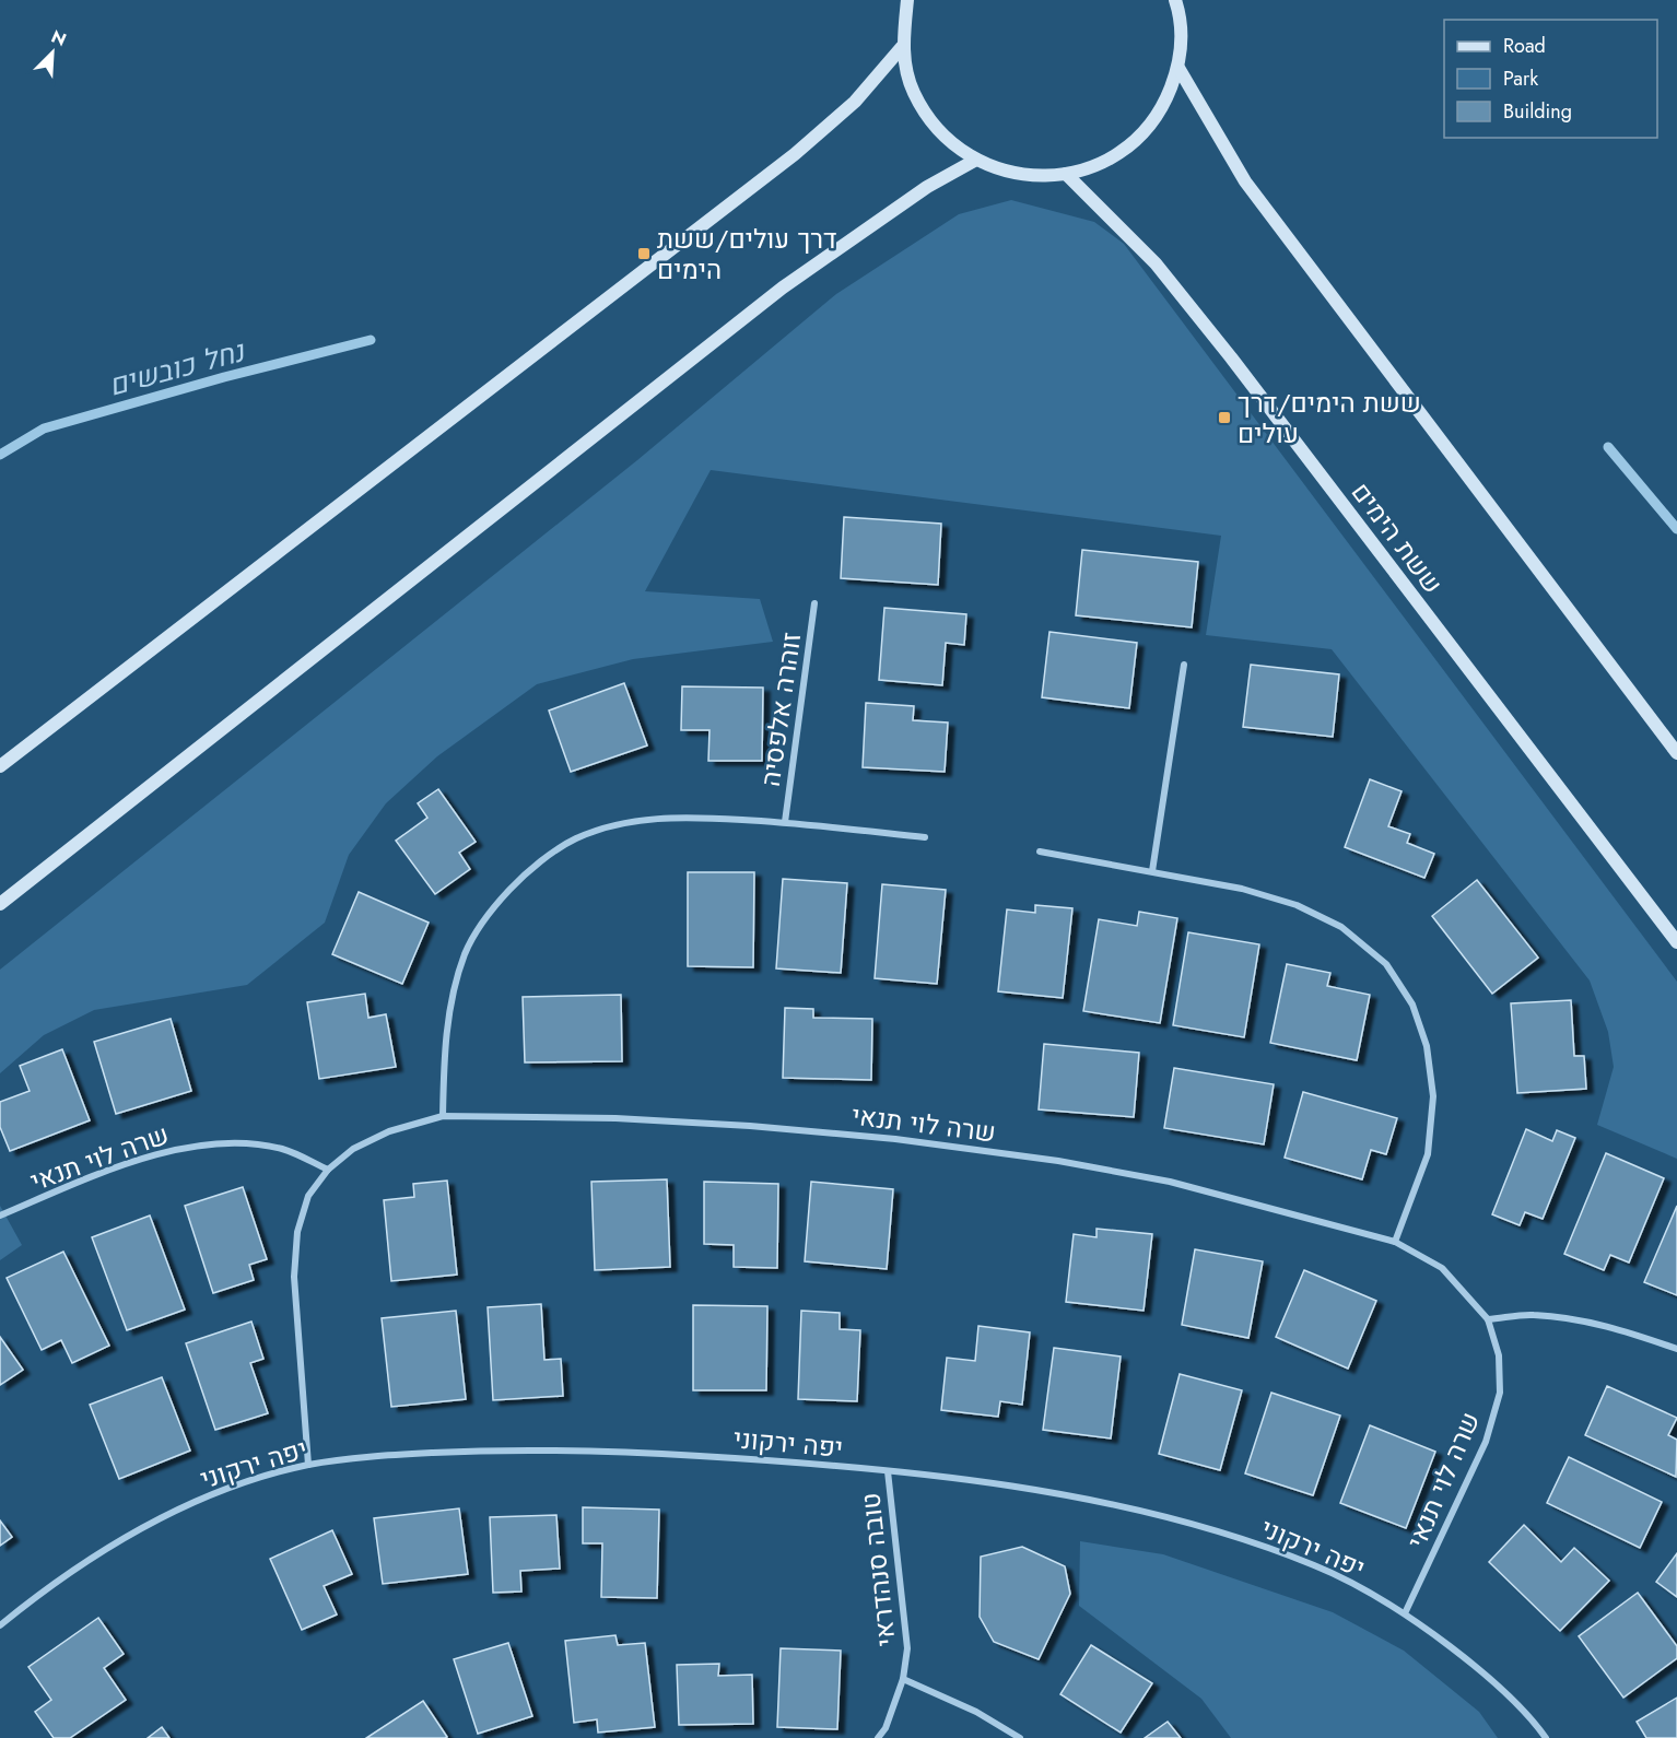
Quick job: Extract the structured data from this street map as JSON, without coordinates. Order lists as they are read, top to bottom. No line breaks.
{"streets":{"street":["ששת הימים","זוהרה אלפסיה","שרה לוי תנאי","יפה ירקוני","טובה סנהדראי"]},"crossings":[["זוהרה אלפסיה","שרה לוי תנאי"],["שרה לוי תנאי","יפה ירקוני"],["יפה ירקוני","טובה סנהדראי"]],"water":["נחל כובשים"],"places":{"transit":["דרך עולים/ששת הימים","ששת הימים/דרך עולים"]},"legend":["Road","Park","Building"],"north":"top right"}
